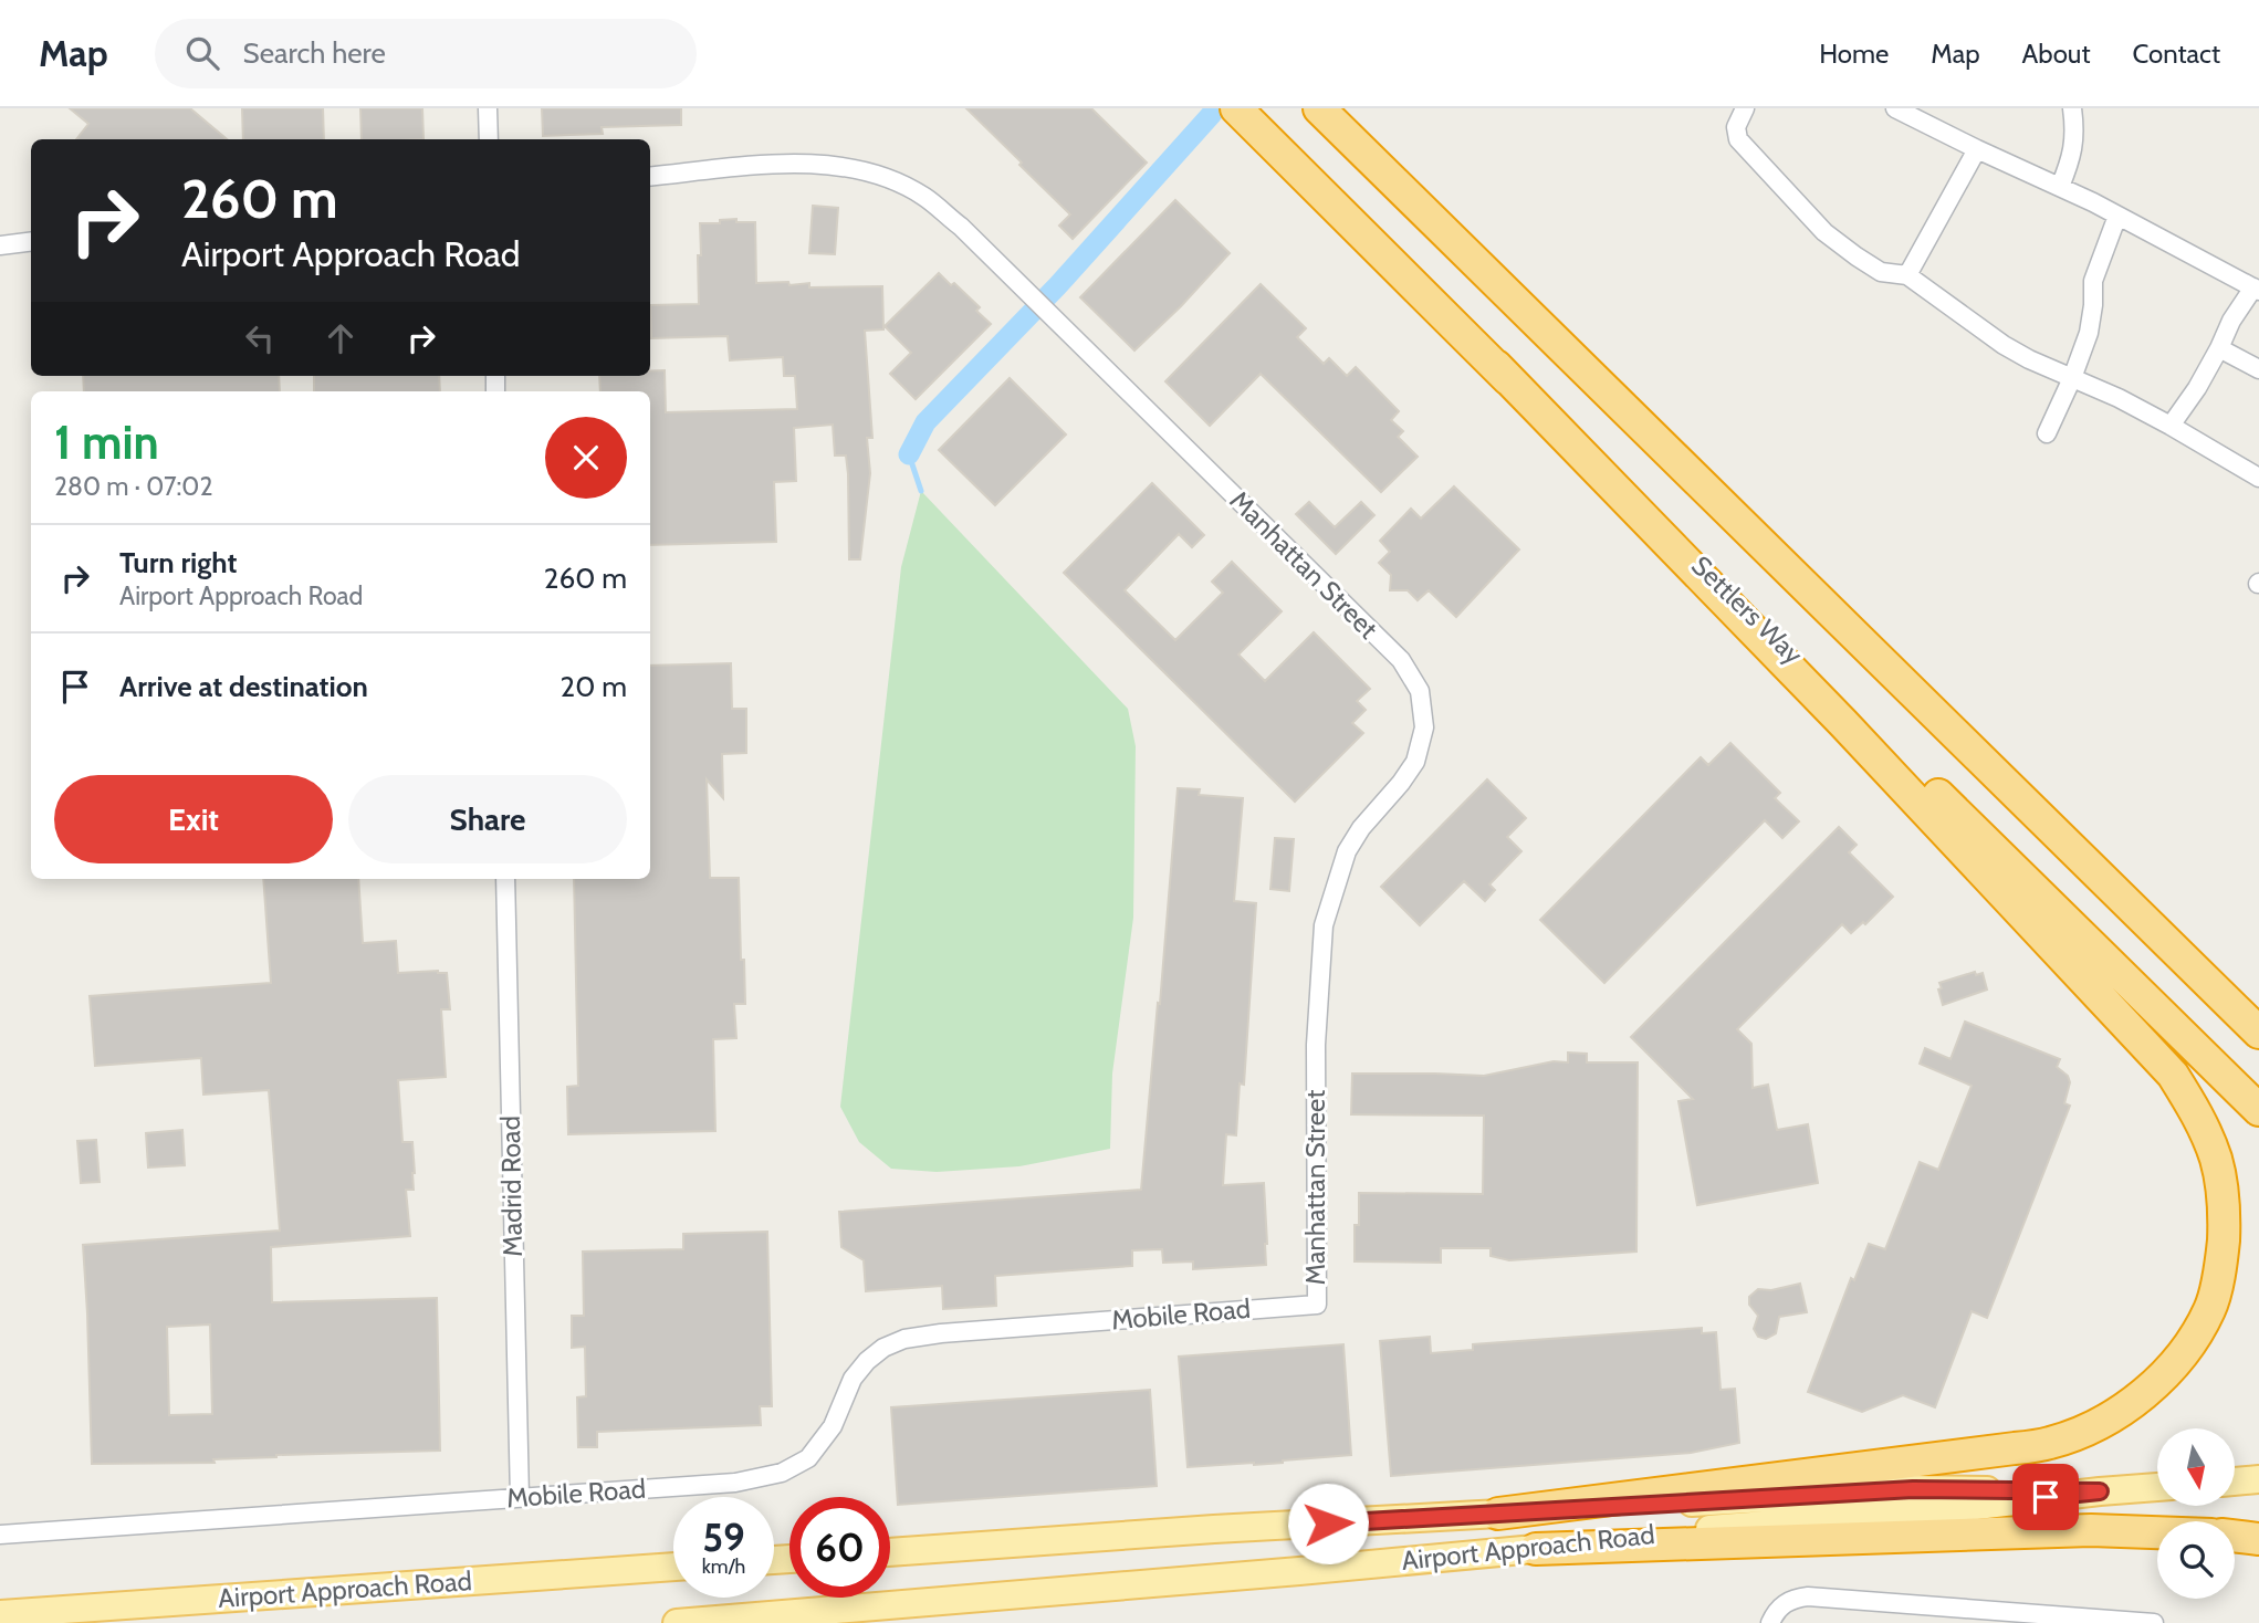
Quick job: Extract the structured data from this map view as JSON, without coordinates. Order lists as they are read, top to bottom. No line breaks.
{"streets":{"highway":["Settlers Way"],"main road":["Airport Approach Road"],"street":["Manhattan Street","Madrid Road","Mobile Road"]},"crossings":[["Manhattan Street","Mobile Road"],["Madrid Road","Mobile Road"]],"north":"bottom","page":{"header":"Map","search":"Search here","nav":["Home","Map","About","Contact"],"turn":["260 m","Airport Approach Road"],"heading":["1 min","280 m · 07:02"],"list":[{"name":"Turn right","note":"Airport Approach Road","value":"260 m"},{"name":"Arrive at destination","value":"20 m"}],"buttons":["Exit","Share"],"speed":"59 km/h","limit":"60"}}
